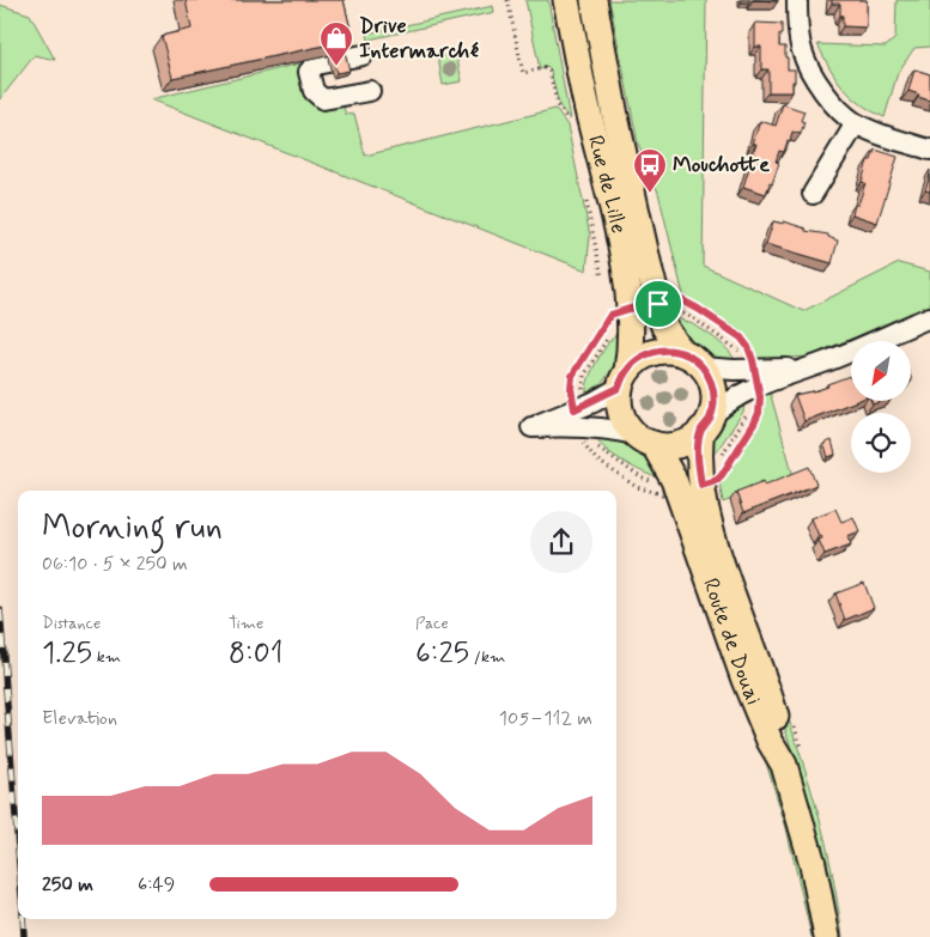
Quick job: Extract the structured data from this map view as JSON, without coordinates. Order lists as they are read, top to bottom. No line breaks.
{"streets":{"main road":["Rue de Lille","Route de Douai"]},"places":{"shop":["Drive Intermarché"],"bus stop":["Mouchotte"]},"north":"bottom left","page":{"heading":["Morning run","06:10 · 5 × 250 m"],"stats":[["Distance","1.25 km"],["Time","8:01"],["Pace","6:25 /km"]],"chart":["Elevation","105–112 m"],"list":[{"name":"250 m","note":"6:49"}]}}
